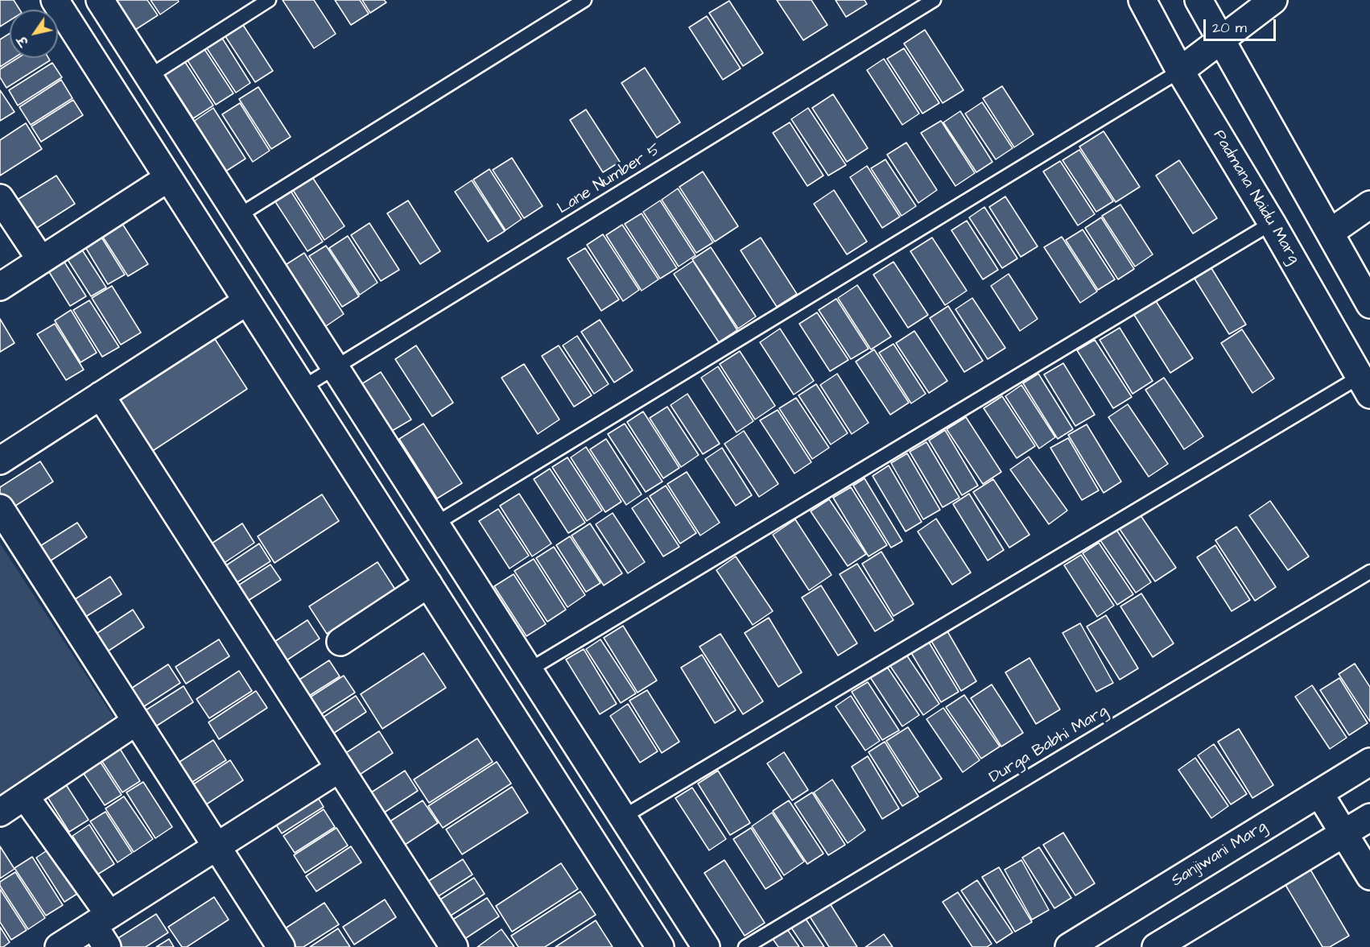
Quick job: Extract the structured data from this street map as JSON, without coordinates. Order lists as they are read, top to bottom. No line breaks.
{"streets":{"street":["Padmana Naidu Marg","Sanjiwani Marg"],"lane":["Lane Number 5","Durga Babhi Marg"]},"scale_bar":"20 m","north":"bottom left"}
